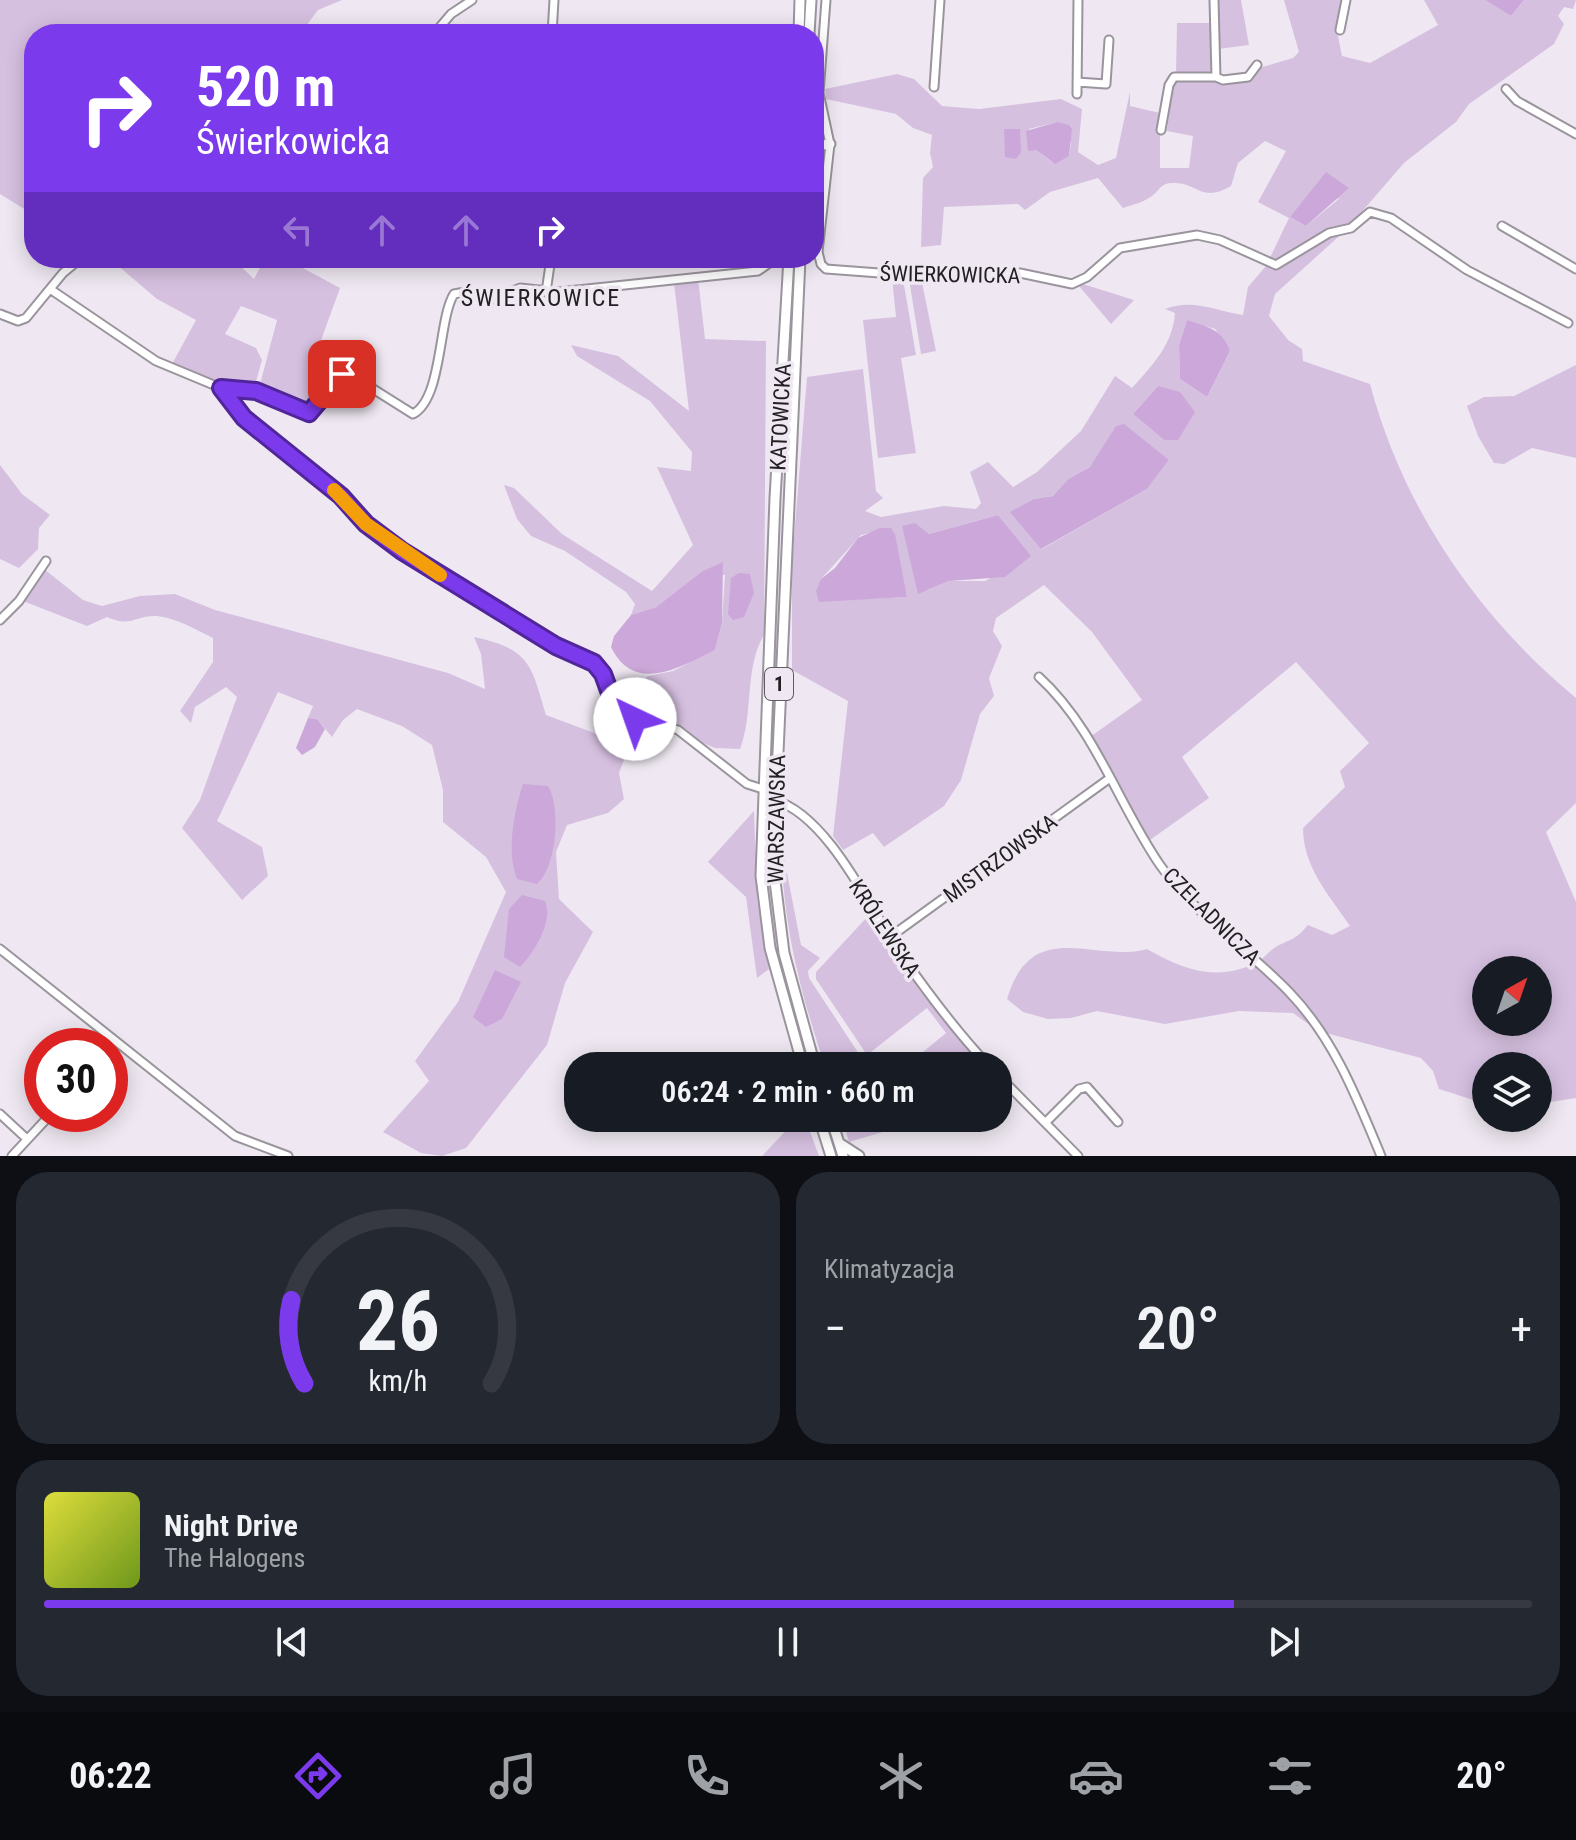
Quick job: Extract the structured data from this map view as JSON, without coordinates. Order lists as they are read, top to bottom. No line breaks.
{"streets":{"main road":["KATOWICKA","1","WARSZAWSKA"],"street":["ŚWIERKOWICKA","MISTRZOWSKA","CZELADNICZA","KRÓLEWSKA"]},"crossings":[["KATOWICKA","WARSZAWSKA"],["WARSZAWSKA","KRÓLEWSKA"],["MISTRZOWSKA","CZELADNICZA"],["MISTRZOWSKA","KRÓLEWSKA"]],"districts":["ŚWIERKOWICE"],"north":"top right","page":{"turn":["520 m","Świerkowicka"],"limit":"30","trip":"06:24 · 2 min · 660 m","tile":"Klimatyzacja","heat":["−","20°","+"],"song":["Night Drive","The Halogens"],"tabs":["06:22","20°"],"gauge":["26","km/h"]}}
